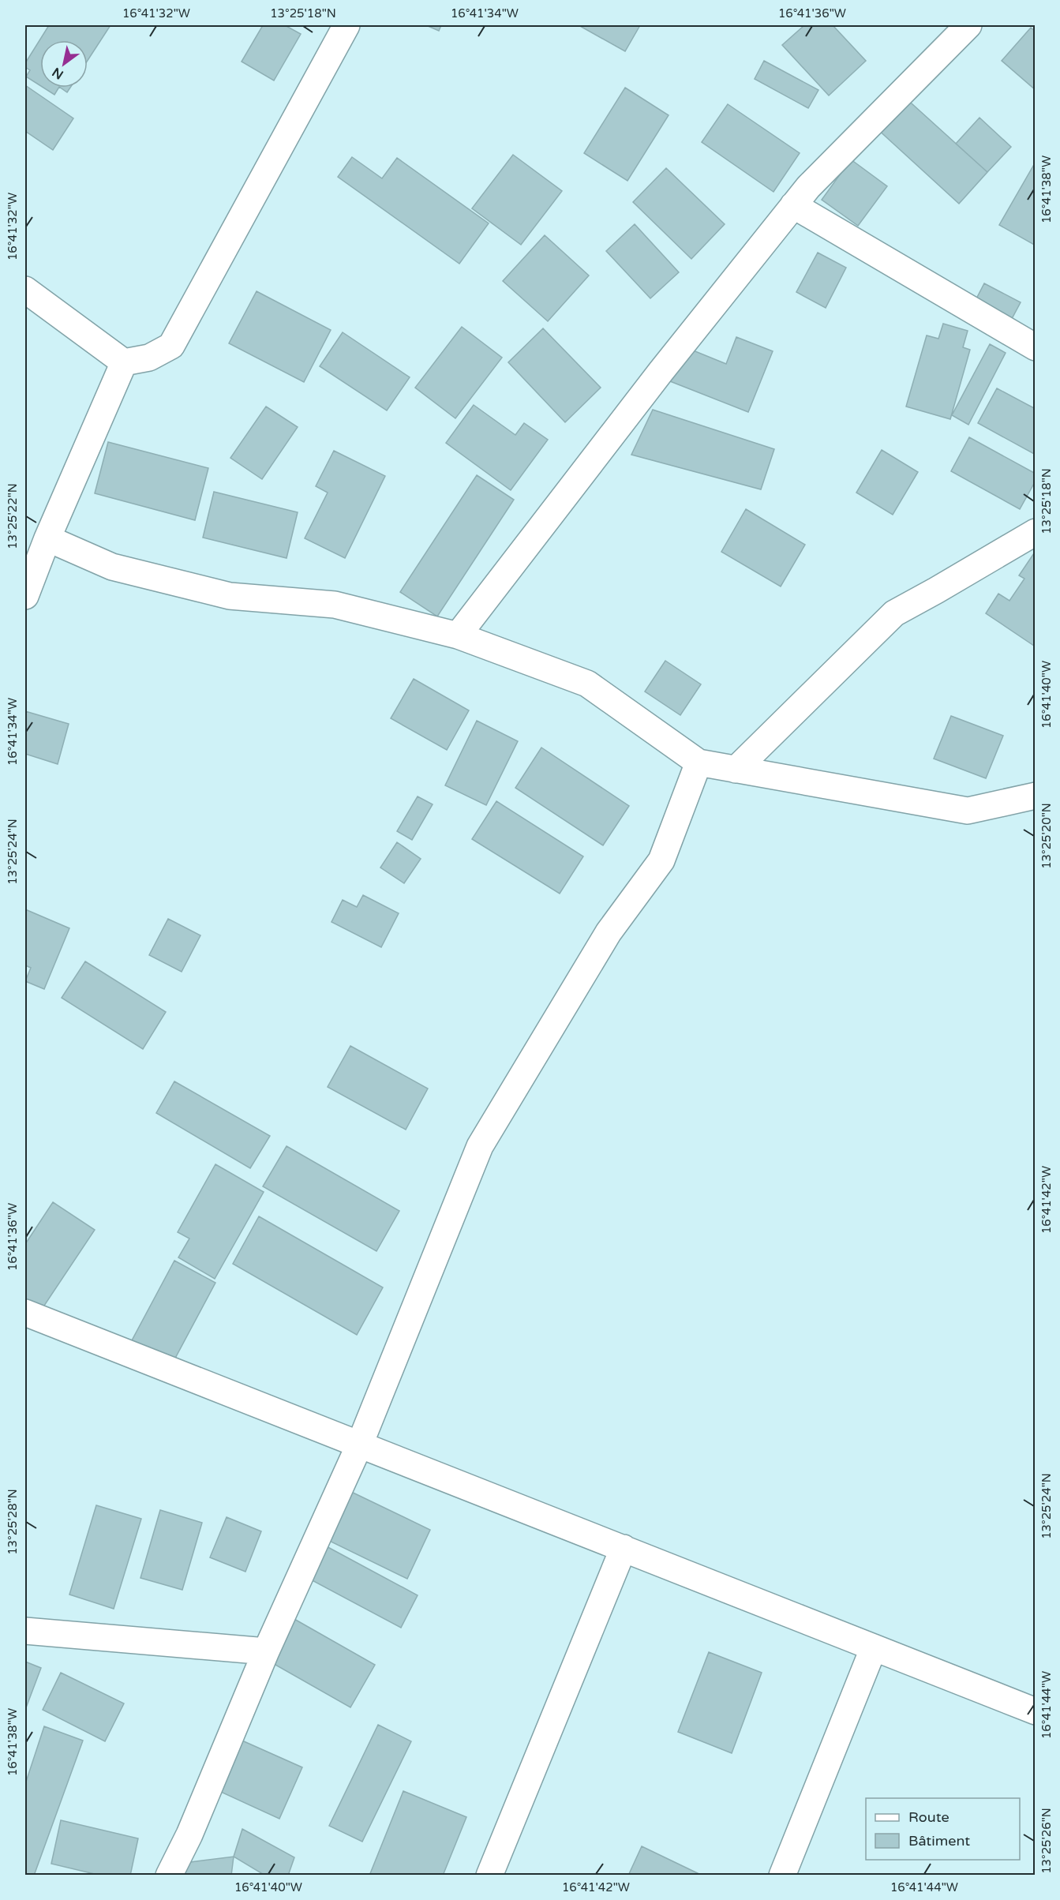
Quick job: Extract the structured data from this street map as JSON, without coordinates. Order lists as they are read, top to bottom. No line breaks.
{"legend":["Route","Bâtiment"],"north":"bottom left","coordinates":["16°41'32\"W","13°25'18\"N","16°41'34\"W","16°41'36\"W","16°41'38\"W","13°25'22\"N","16°41'40\"W","13°25'20\"N","13°25'24\"N","16°41'42\"W","13°25'28\"N","16°41'44\"W","13°25'26\"N"]}
